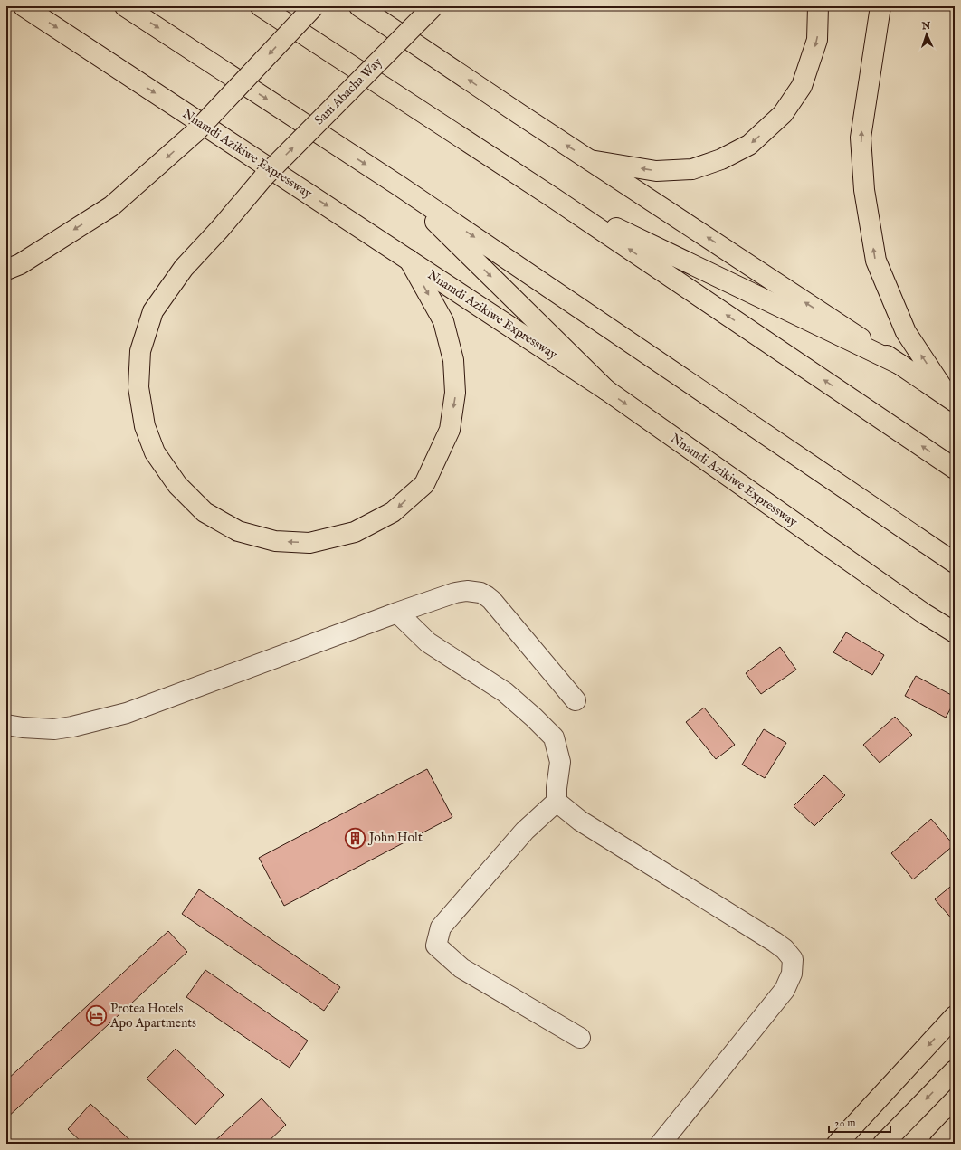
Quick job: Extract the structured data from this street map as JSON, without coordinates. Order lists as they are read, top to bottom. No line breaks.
{"streets":{"main road":["Sani Abacha Way","Nnamdi Azikiwe Expressway"]},"crossings":[["Sani Abacha Way","Nnamdi Azikiwe Expressway"]],"places":{"building":["John Holt"],"hotel":["Protea Hotels Apo Apartments"]},"scale_bar":"20 m","north":"top"}
